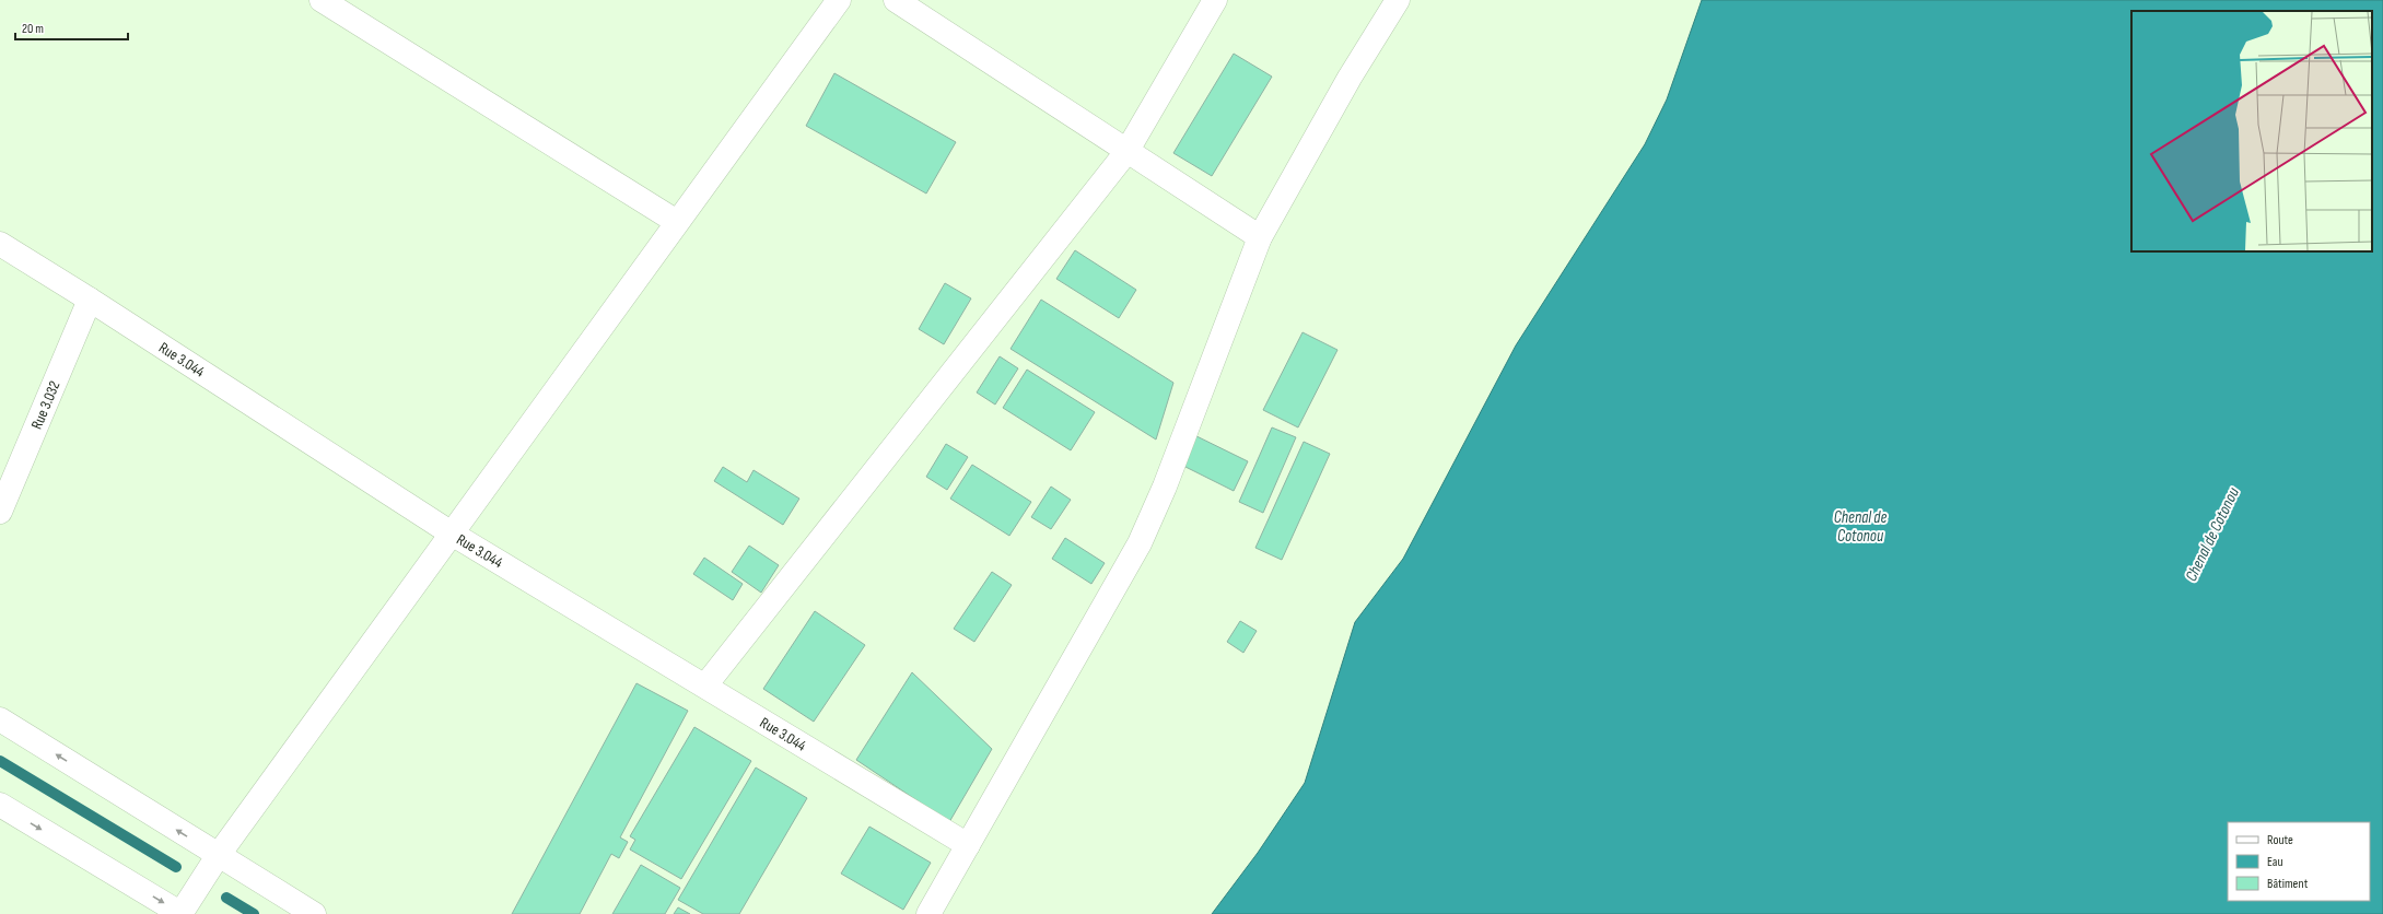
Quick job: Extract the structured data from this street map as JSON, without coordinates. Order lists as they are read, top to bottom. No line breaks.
{"streets":{"street":["Rue 3.044","Rue 3.032"]},"crossings":[["Rue 3.044","Rue 3.032"]],"water":["Chenal de Cotonou"],"legend":["Route","Eau","Bâtiment"],"scale_bar":"20 m"}
